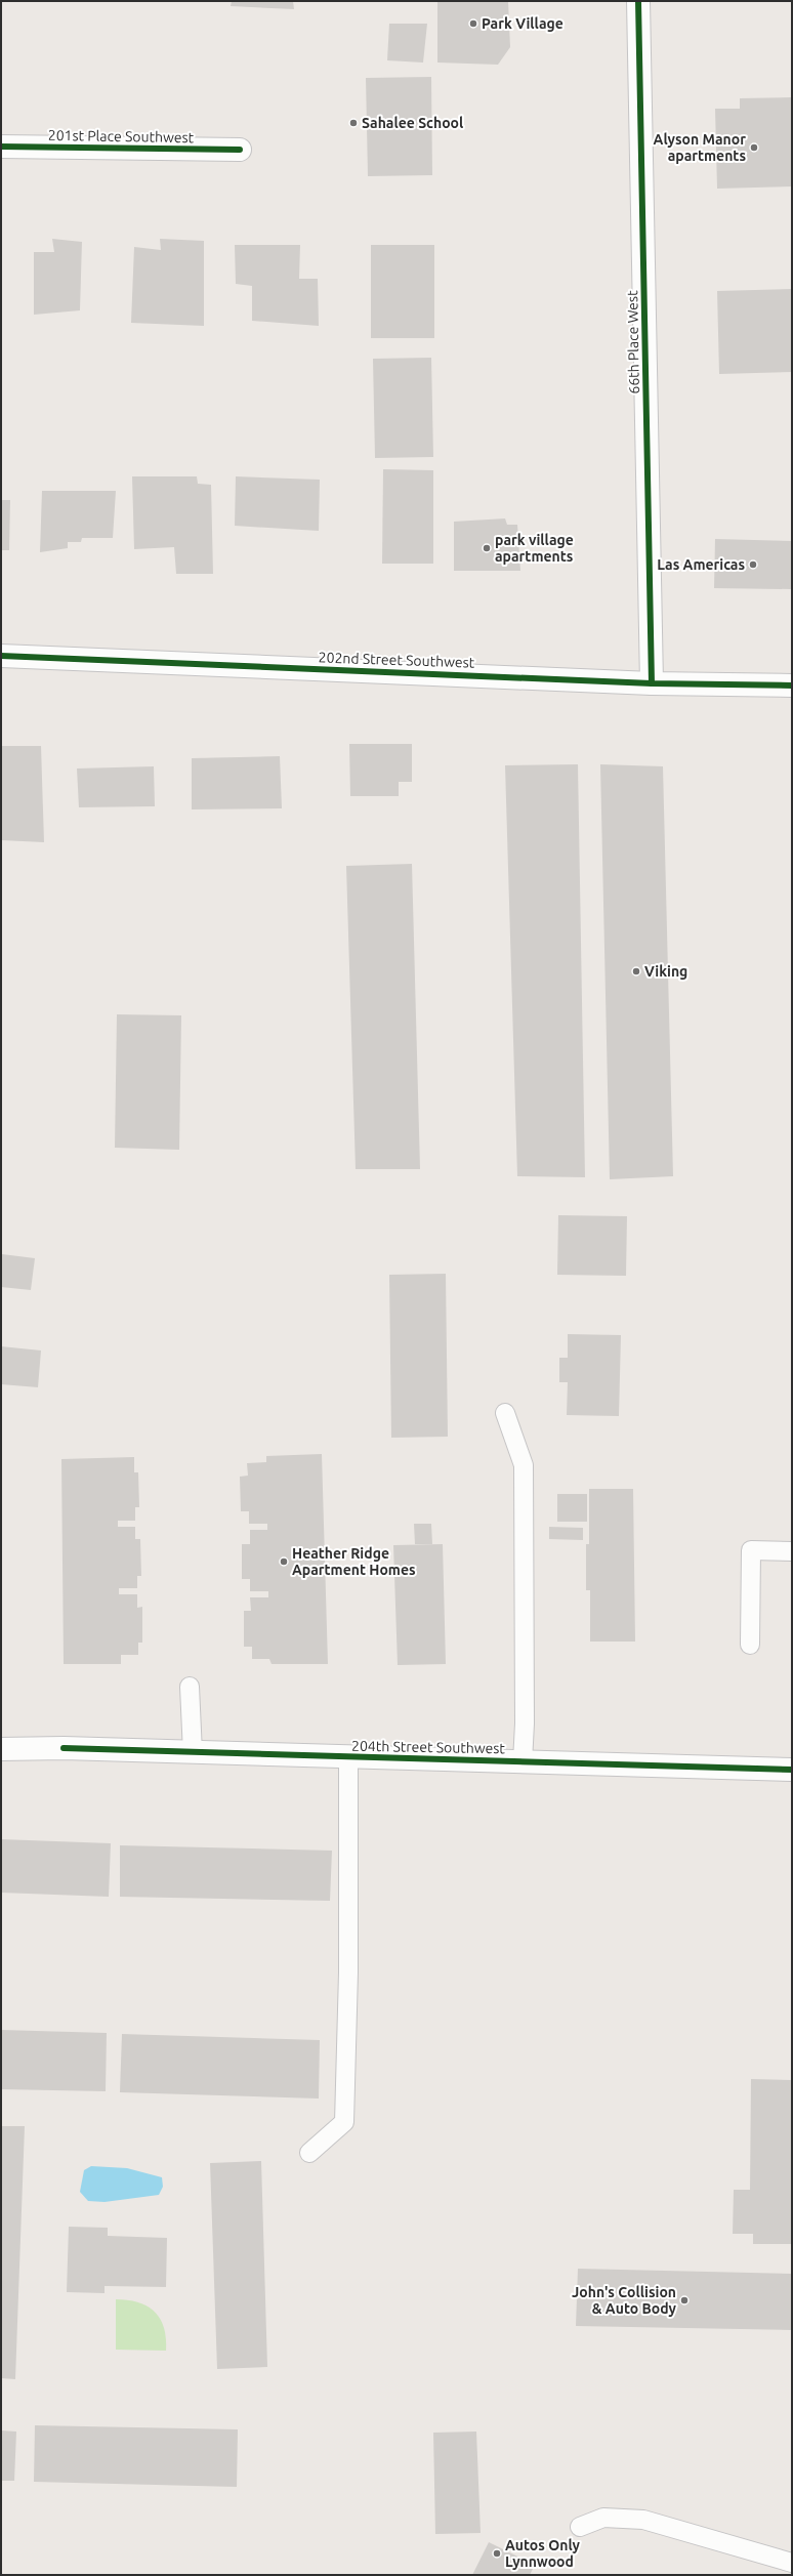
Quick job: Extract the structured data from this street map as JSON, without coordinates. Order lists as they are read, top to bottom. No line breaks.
{"streets":{"street":["201st Place Southwest","66th Place West","202nd Street Southwest","204th Street Southwest"]},"crossings":[["66th Place West","202nd Street Southwest"]],"places":["Park Village","Sahalee School","Alyson Manor apartments","park village apartments","Las Americas","Viking","Heather Ridge Apartment Homes","John's Collision & Auto Body","Autos Only Lynnwood"]}
